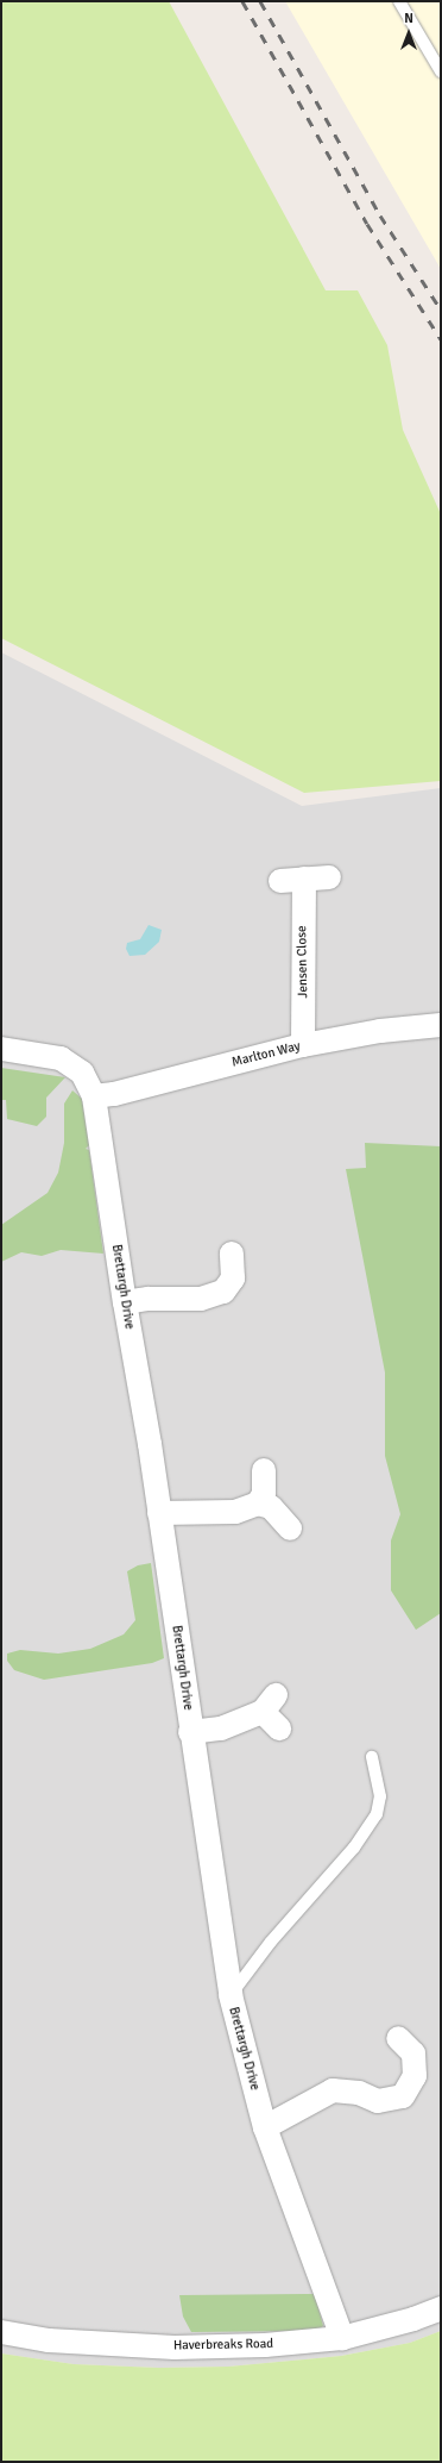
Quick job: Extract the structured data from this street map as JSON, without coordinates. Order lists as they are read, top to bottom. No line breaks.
{"streets":{"street":["Jensen Close","Marlton Way","Brettargh Drive","Haverbreaks Road"]},"crossings":[["Jensen Close","Marlton Way"],["Marlton Way","Brettargh Drive"],["Brettargh Drive","Haverbreaks Road"]],"north":"top"}
